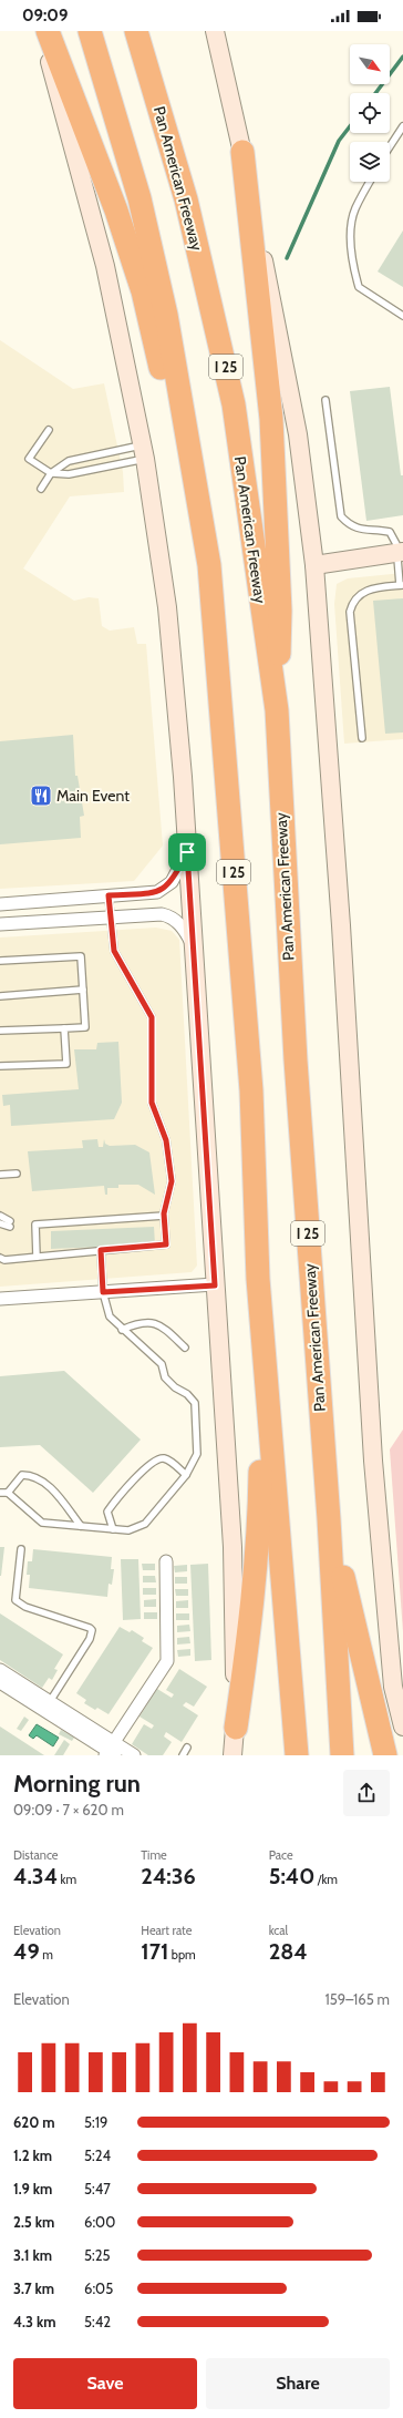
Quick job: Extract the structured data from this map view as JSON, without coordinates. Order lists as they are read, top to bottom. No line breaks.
{"streets":{"highway":["Pan American Freeway","I 25"]},"places":{"restaurant":["Main Event"]},"north":"bottom right","page":{"status":"09:09","heading":["Morning run","09:09 · 7 × 620 m"],"stats":[["Distance","4.34 km"],["Time","24:36"],["Pace","5:40 /km"],["Elevation","49 m"],["Heart rate","171 bpm"],["kcal","284"]],"chart":["Elevation","159–165 m"],"list":[{"name":"620 m","note":"5:19"},{"name":"1.2 km","note":"5:24"},{"name":"1.9 km","note":"5:47"},{"name":"2.5 km","note":"6:00"},{"name":"3.1 km","note":"5:25"},{"name":"3.7 km","note":"6:05"},{"name":"4.3 km","note":"5:42"}],"buttons":["Save","Share"]}}
